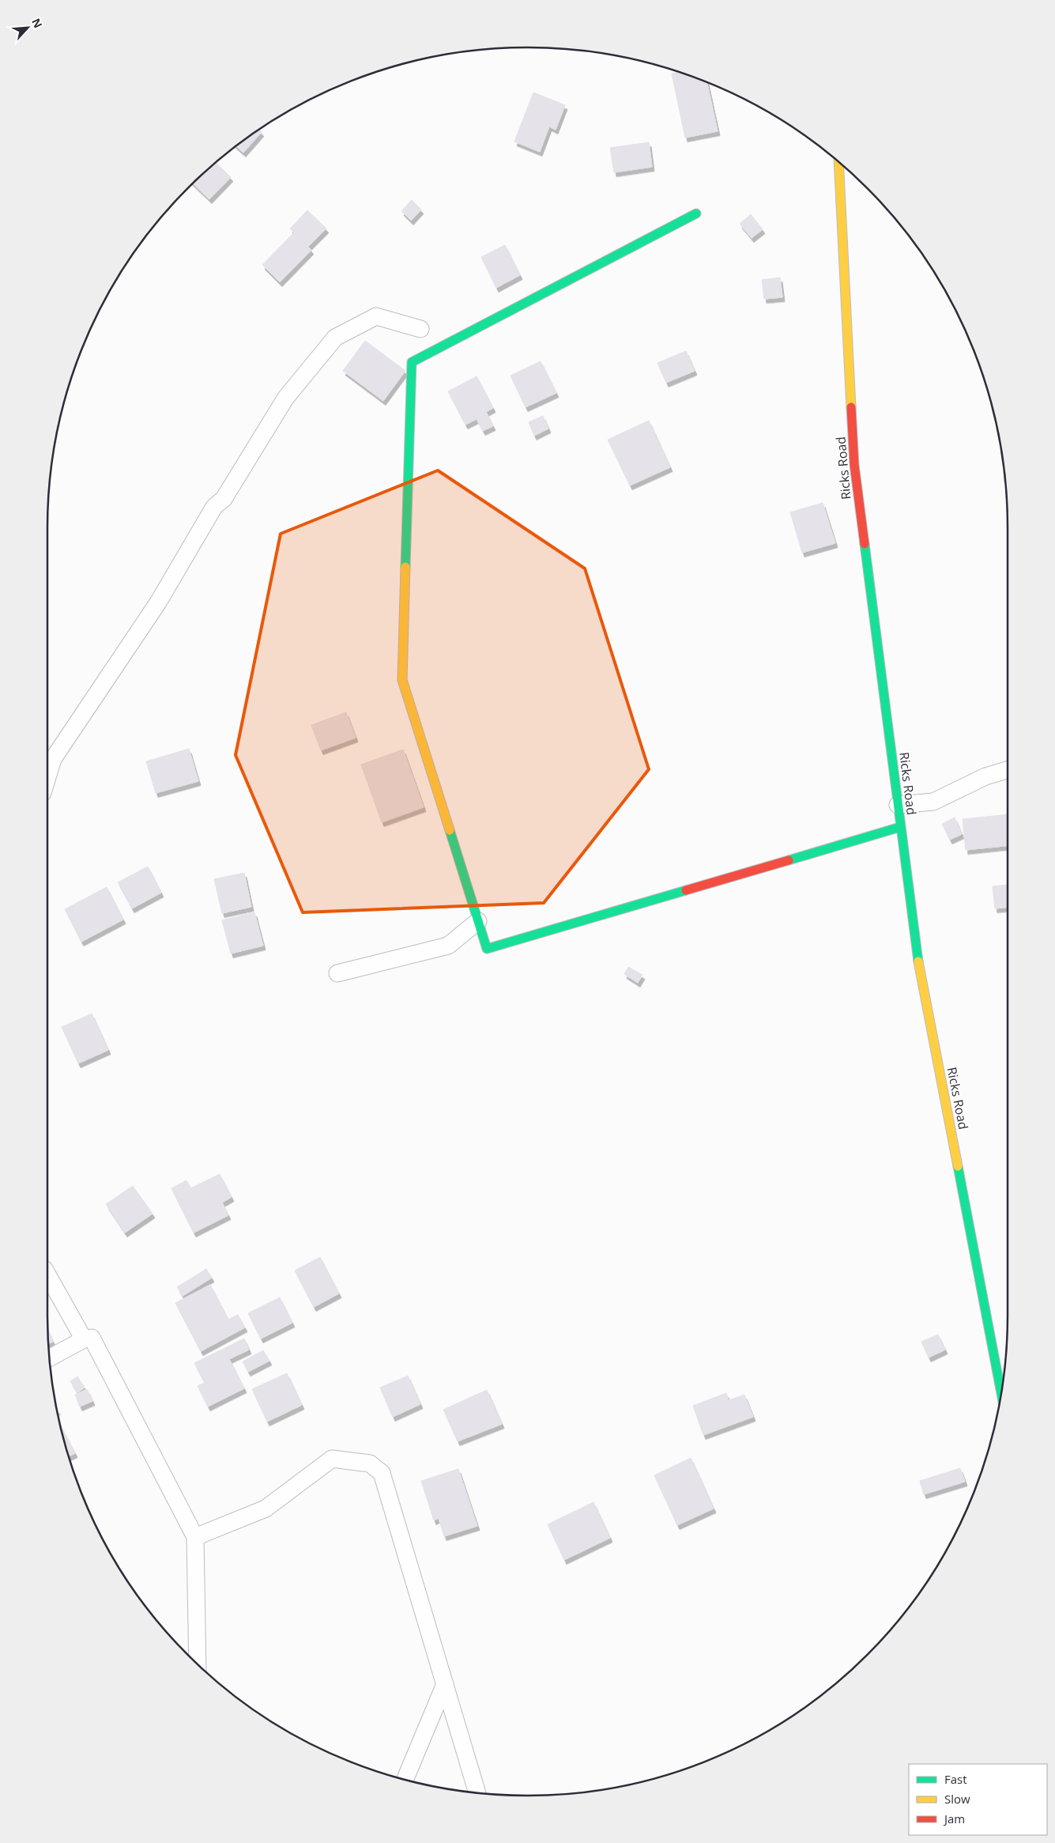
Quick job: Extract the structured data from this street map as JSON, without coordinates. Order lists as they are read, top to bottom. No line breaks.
{"streets":{"street":["Ricks Road"]},"legend":["Fast","Slow","Jam"],"north":"top right"}
